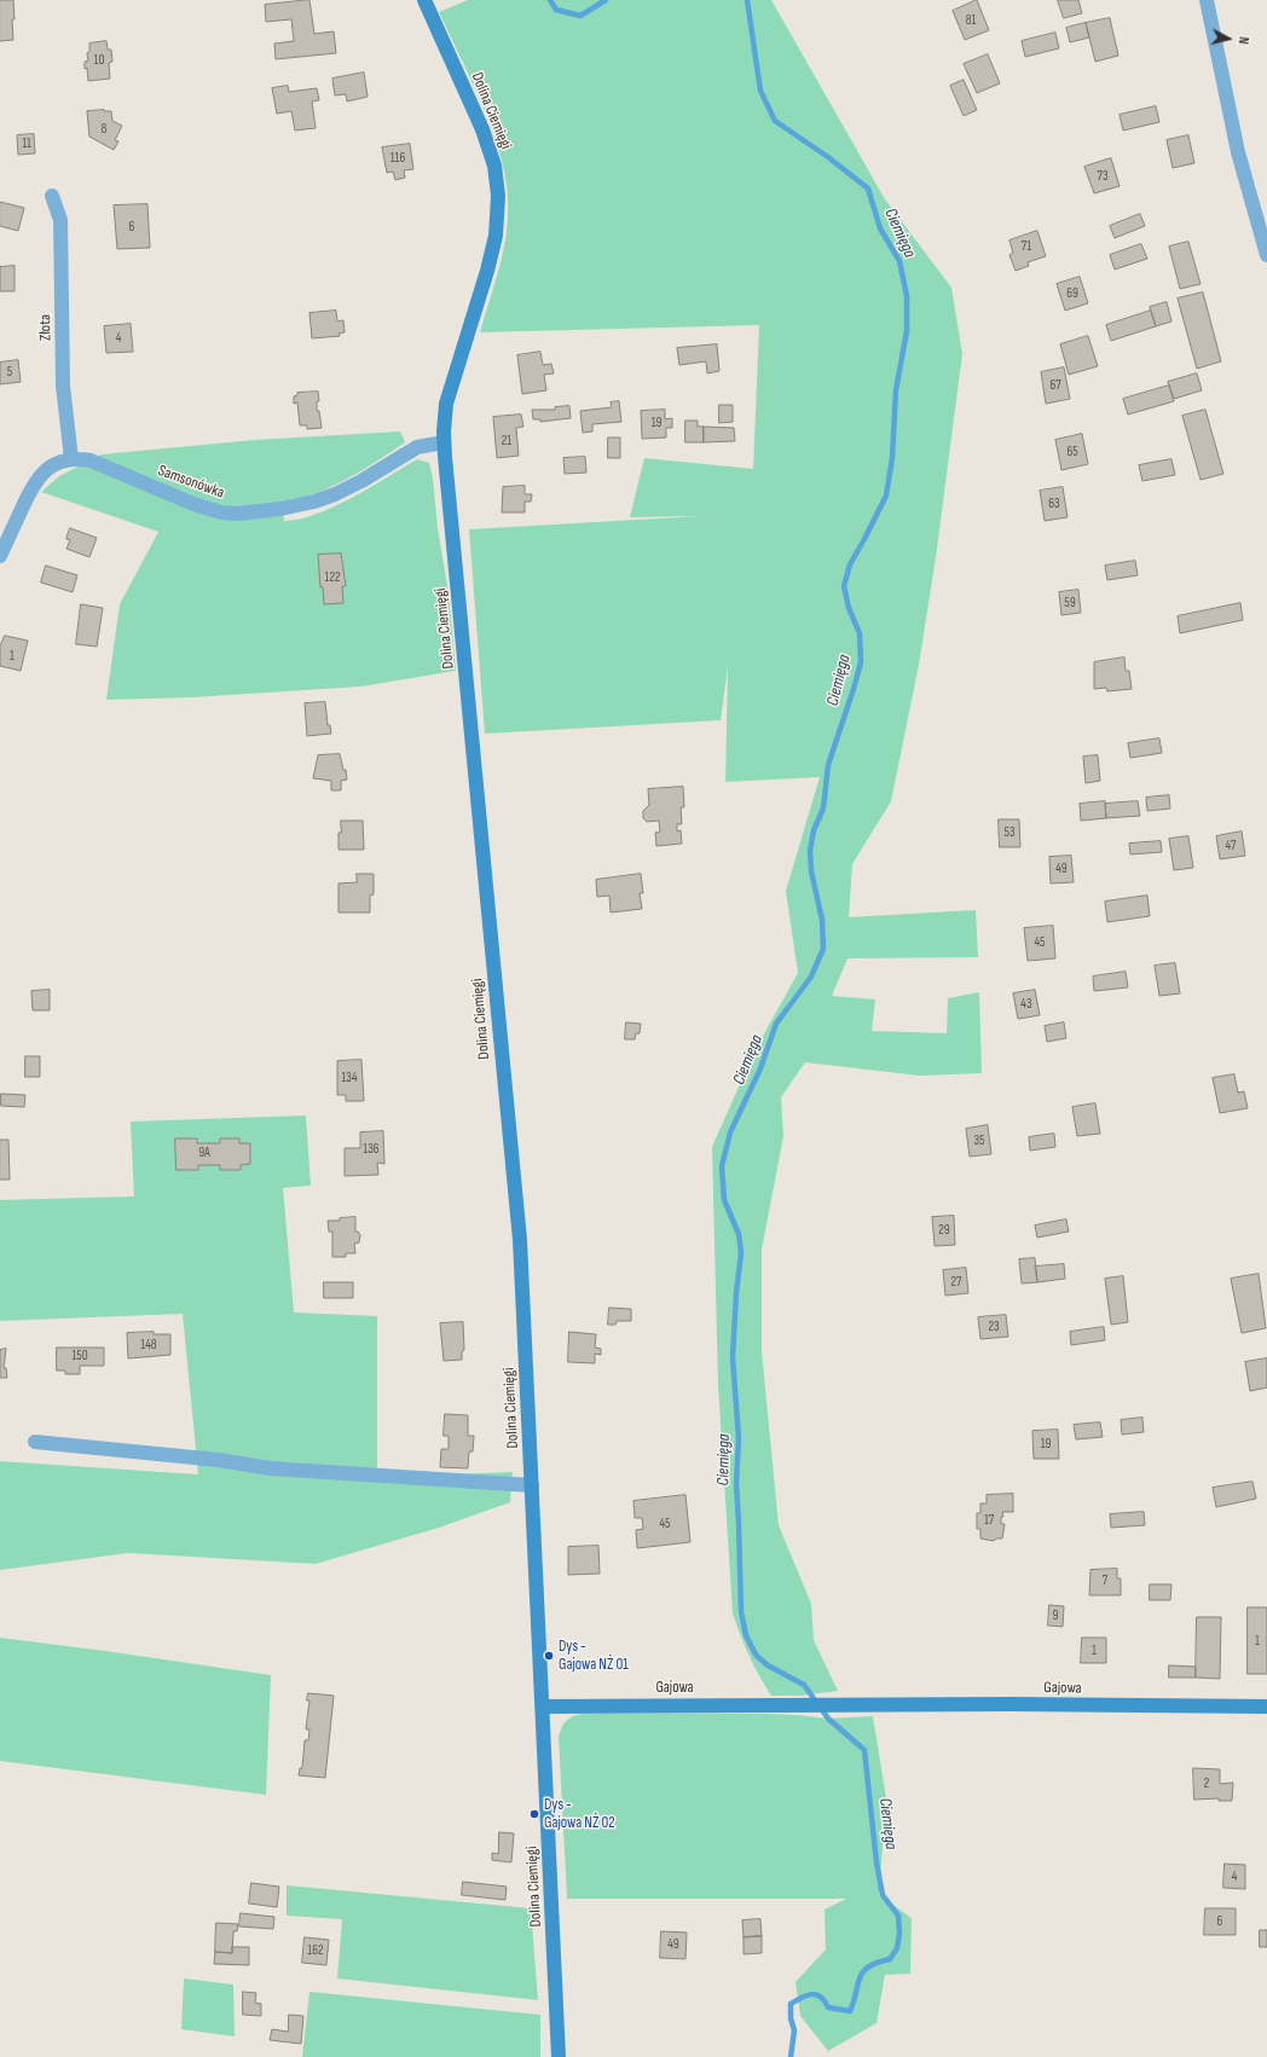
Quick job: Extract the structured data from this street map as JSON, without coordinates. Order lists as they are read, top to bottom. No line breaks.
{"streets":{"street":["Dolina Ciemięgi","Złota","Samsonówka","Gajowa"]},"crossings":[["Dolina Ciemięgi","Samsonówka"],["Dolina Ciemięgi","Gajowa"],["Złota","Samsonówka"]],"water":["Ciemięga"],"places":["Dys - Gajowa NŻ 01","Dys - Gajowa NŻ 02"],"house_numbers":["81","10","8","11","116","73","6","71","69","4","5","67","19","21","65","63","122","59","1","53","47","49","45","43","134","35","136","9A","29","27","23","148","150","19","17","45","7","9","1","1","2","4","6","49","162"],"north":"right"}
